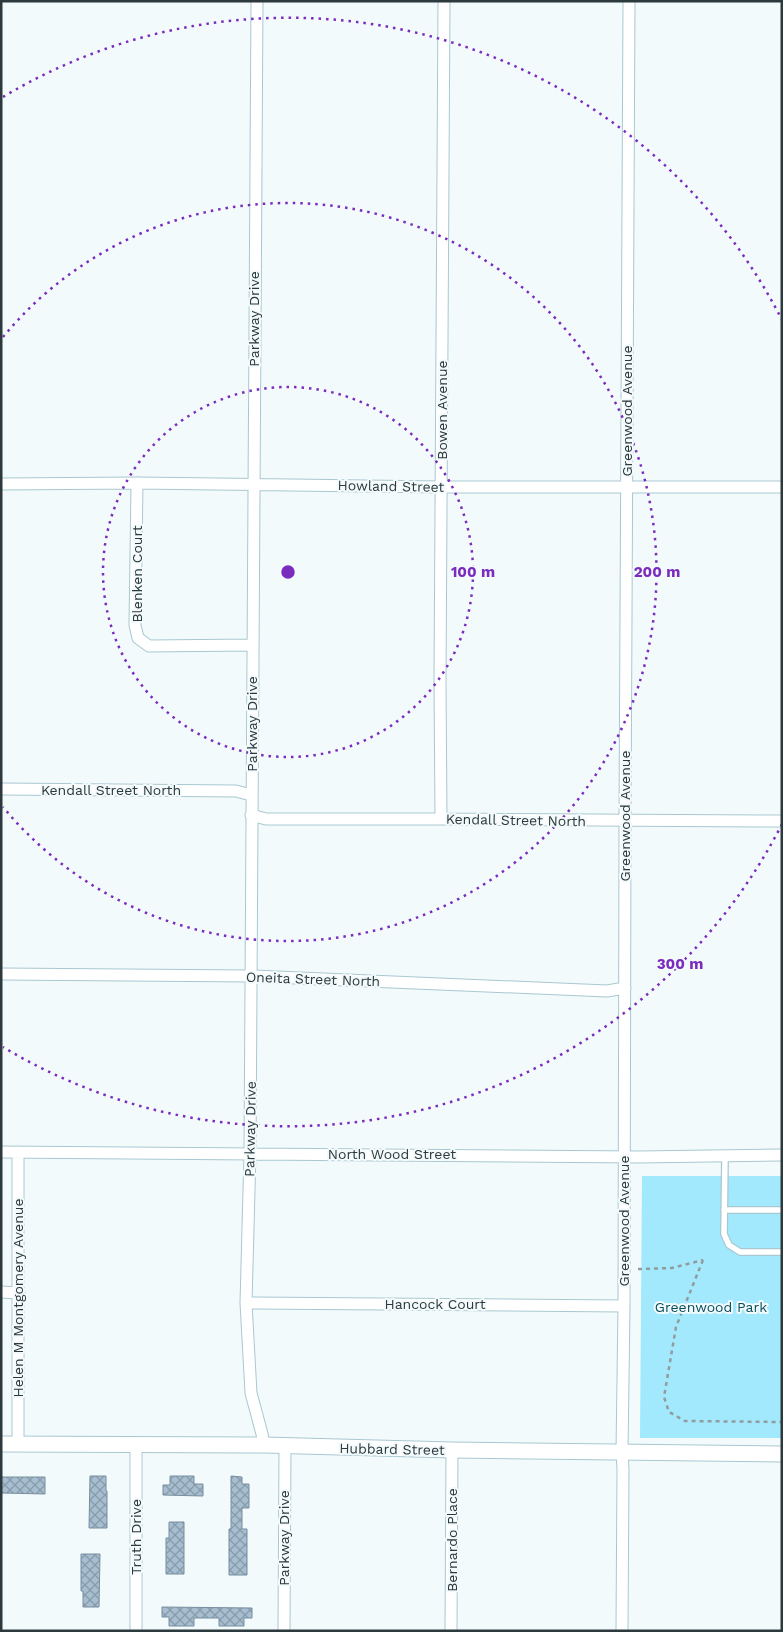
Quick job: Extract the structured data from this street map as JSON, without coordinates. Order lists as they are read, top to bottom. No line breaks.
{"streets":{"street":["Parkway Drive","Bowen Avenue","Greenwood Avenue","Howland Street","Blenken Court","Kendall Street North","Oneita Street North","North Wood Street","Helen M Montgomery Avenue","Hancock Court","Hubbard Street","Truth Drive","Bernardo Place"]},"crossings":[["Parkway Drive","Howland Street"],["Parkway Drive","Blenken Court"],["Parkway Drive","Kendall Street North"],["Parkway Drive","Oneita Street North"],["Parkway Drive","North Wood Street"],["Parkway Drive","Hancock Court"],["Parkway Drive","Hubbard Street"],["Bowen Avenue","Howland Street"],["Bowen Avenue","Kendall Street North"],["Greenwood Avenue","Howland Street"],["Greenwood Avenue","Kendall Street North"],["Greenwood Avenue","Oneita Street North"],["Greenwood Avenue","North Wood Street"],["Greenwood Avenue","Hancock Court"],["Greenwood Avenue","Hubbard Street"],["Howland Street","Blenken Court"],["North Wood Street","Helen M Montgomery Avenue"],["Helen M Montgomery Avenue","Hubbard Street"],["Hubbard Street","Truth Drive"],["Hubbard Street","Bernardo Place"]],"parks":["Greenwood Park"],"rings":["100 m","200 m","300 m"]}
